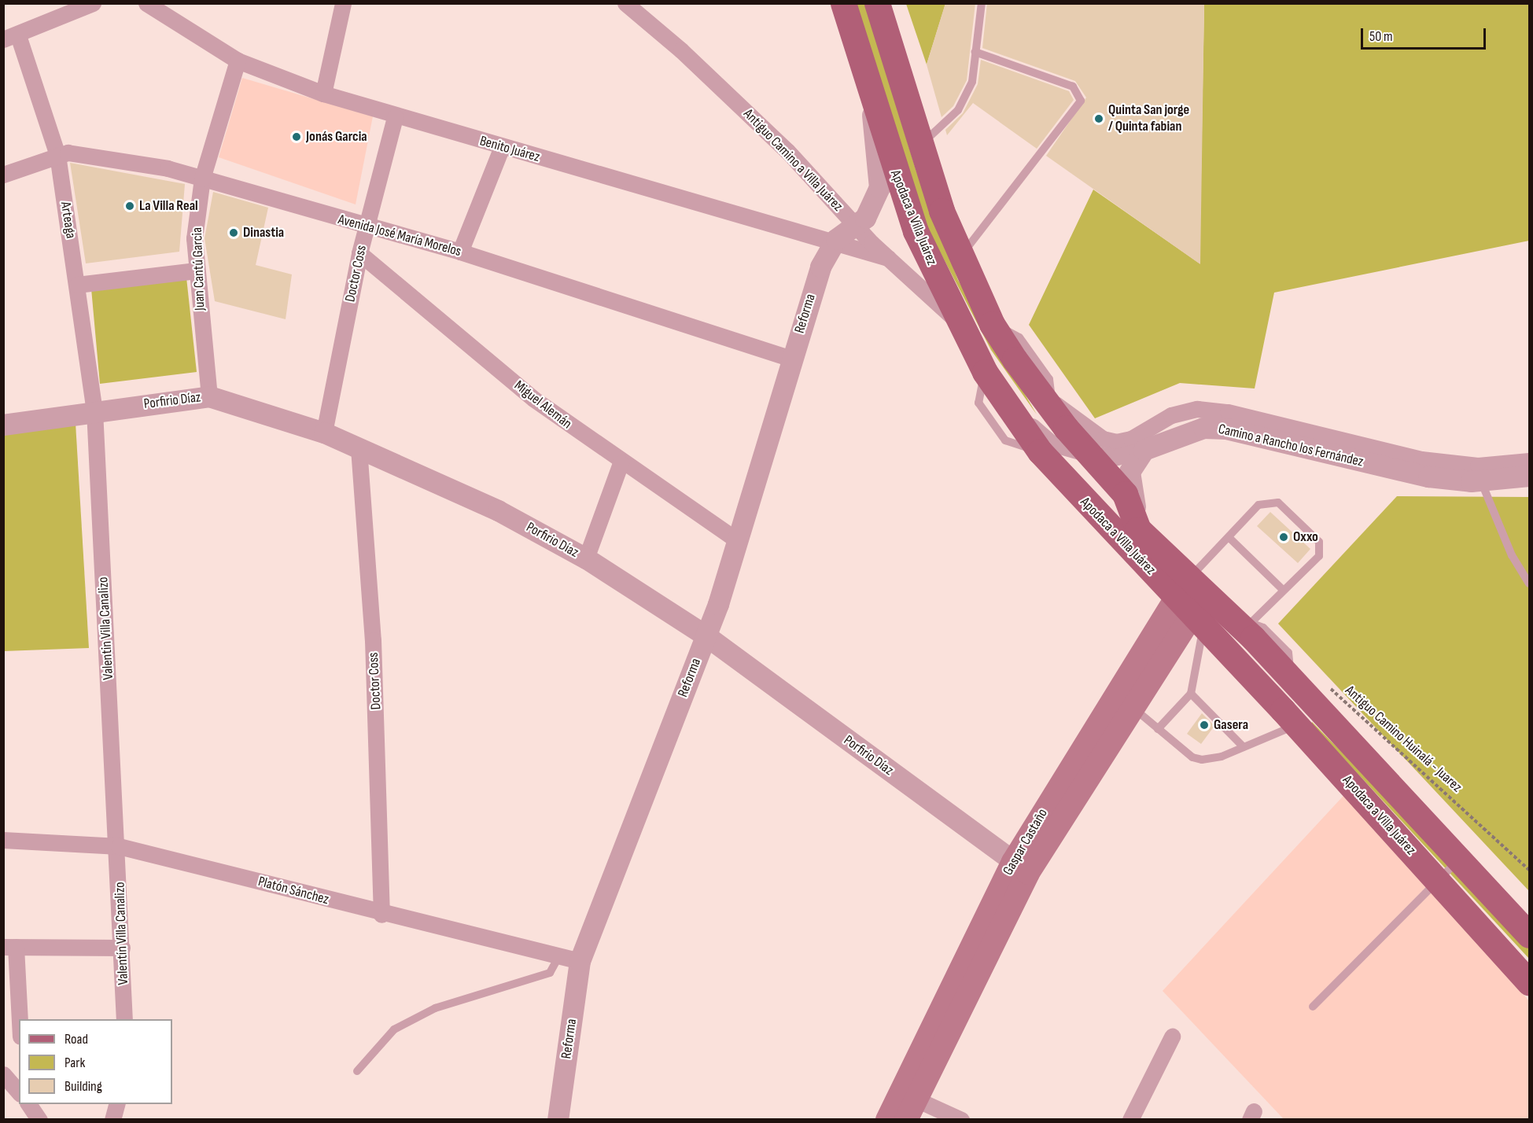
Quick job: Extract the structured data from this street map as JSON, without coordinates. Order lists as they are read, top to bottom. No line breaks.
{"streets":{"main road":["Apodaca a Villa Juárez","Gaspar Castaño"],"street":["Benito Juárez","Antiguo Camino a Villa Juárez","Arteaga","Avenida José María Morelos","Juan Cantú Garcia","Doctor Coss","Reforma","Porfirio Díaz","Miguel Alemán","Camino a Rancho los Fernández","Valentin Villa Canalizo","Platón Sánchez","Valentín Villa Canalizo"],"path":["Antiguo Camino Huinalá - Juarez"]},"crossings":[["Benito Juárez","Antiguo Camino a Villa Juárez"],["Benito Juárez","Juan Cantú Garcia"],["Benito Juárez","Doctor Coss"],["Benito Juárez","Reforma"],["Antiguo Camino a Villa Juárez","Apodaca a Villa Juárez"],["Apodaca a Villa Juárez","Gaspar Castaño"],["Arteaga","Avenida José María Morelos"],["Arteaga","Porfirio Díaz"],["Arteaga","Valentin Villa Canalizo"],["Avenida José María Morelos","Juan Cantú Garcia"],["Avenida José María Morelos","Doctor Coss"],["Avenida José María Morelos","Reforma"],["Juan Cantú Garcia","Porfirio Díaz"],["Doctor Coss","Porfirio Díaz"],["Doctor Coss","Miguel Alemán"],["Doctor Coss","Platón Sánchez"],["Reforma","Porfirio Díaz"],["Reforma","Miguel Alemán"],["Reforma","Platón Sánchez"],["Porfirio Díaz","Valentin Villa Canalizo"],["Porfirio Díaz","Gaspar Castaño"],["Valentin Villa Canalizo","Platón Sánchez"],["Valentin Villa Canalizo","Valentín Villa Canalizo"],["Platón Sánchez","Valentín Villa Canalizo"]],"places":["Quinta San jorge / Quinta fabian","Jonás Garcia","La Villa Real","Dinastia","Oxxo","Gasera"],"legend":["Road","Park","Building"],"scale_bar":"50 m"}
